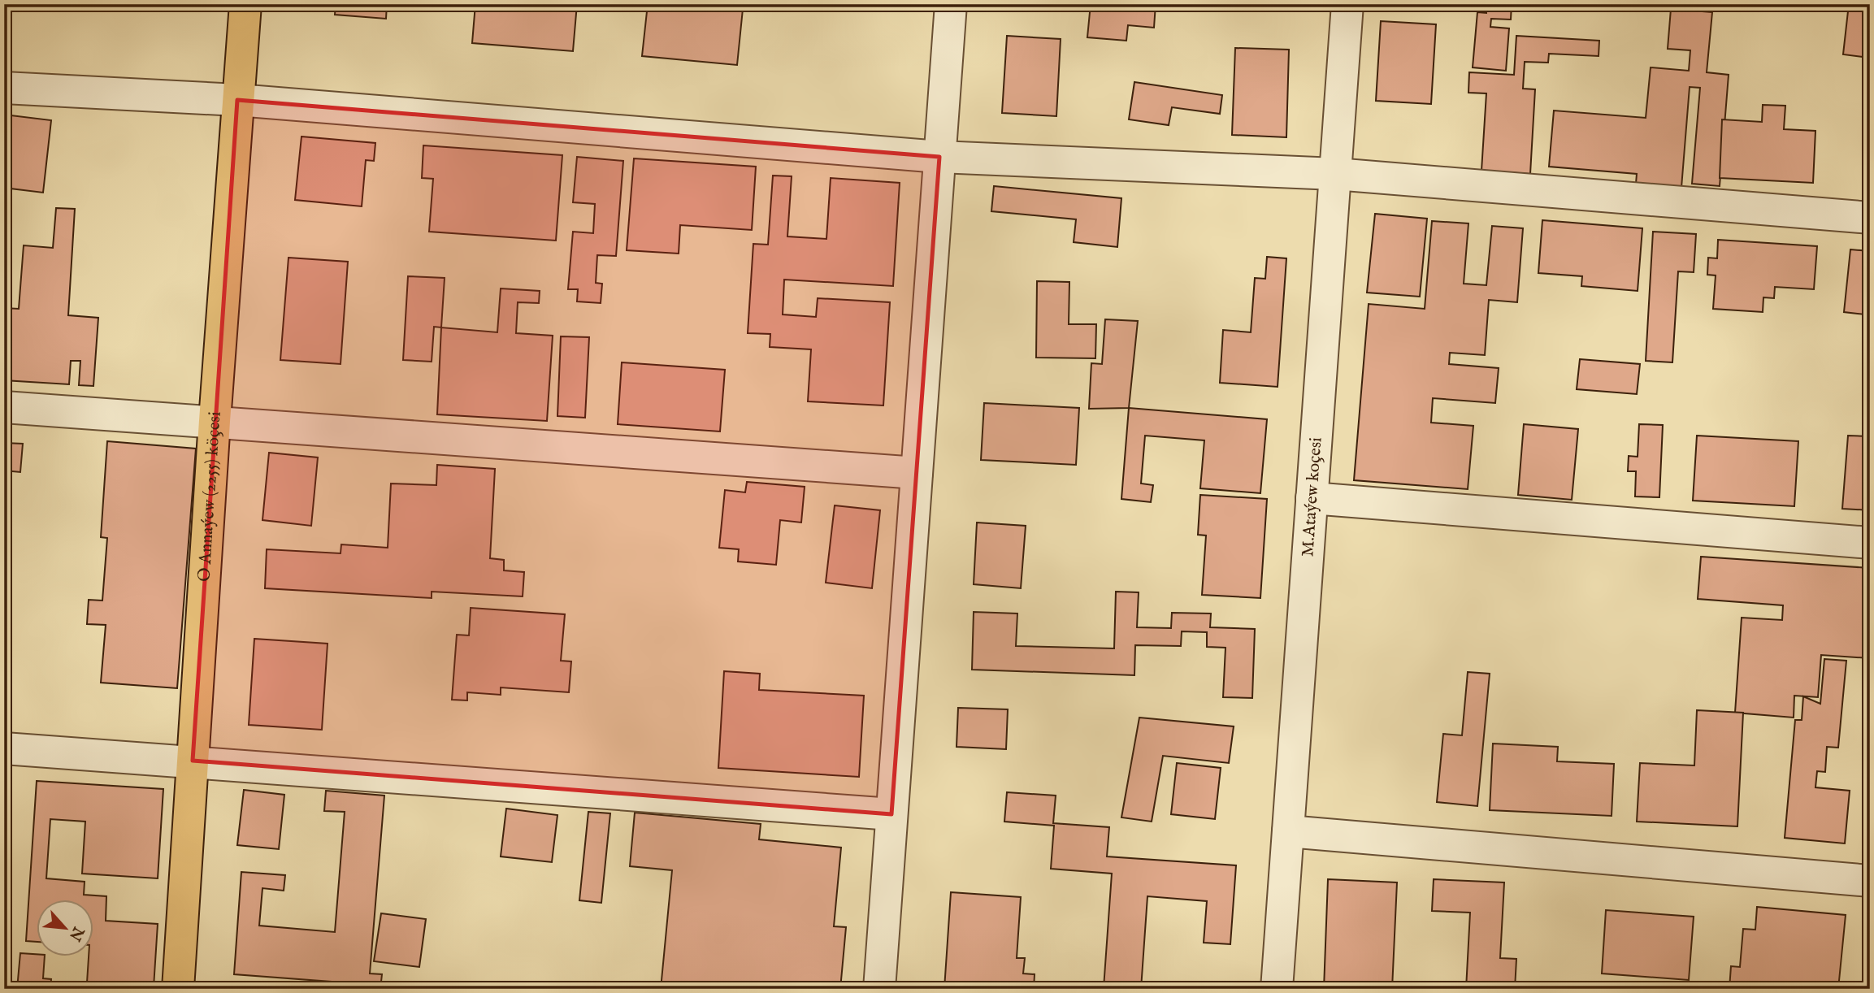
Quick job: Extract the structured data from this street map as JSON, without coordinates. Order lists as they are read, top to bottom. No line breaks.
{"streets":{"main road":["O Annaýew (2255) köçesi"],"street":["M.Ataýew koçesi"]},"north":"bottom right"}
